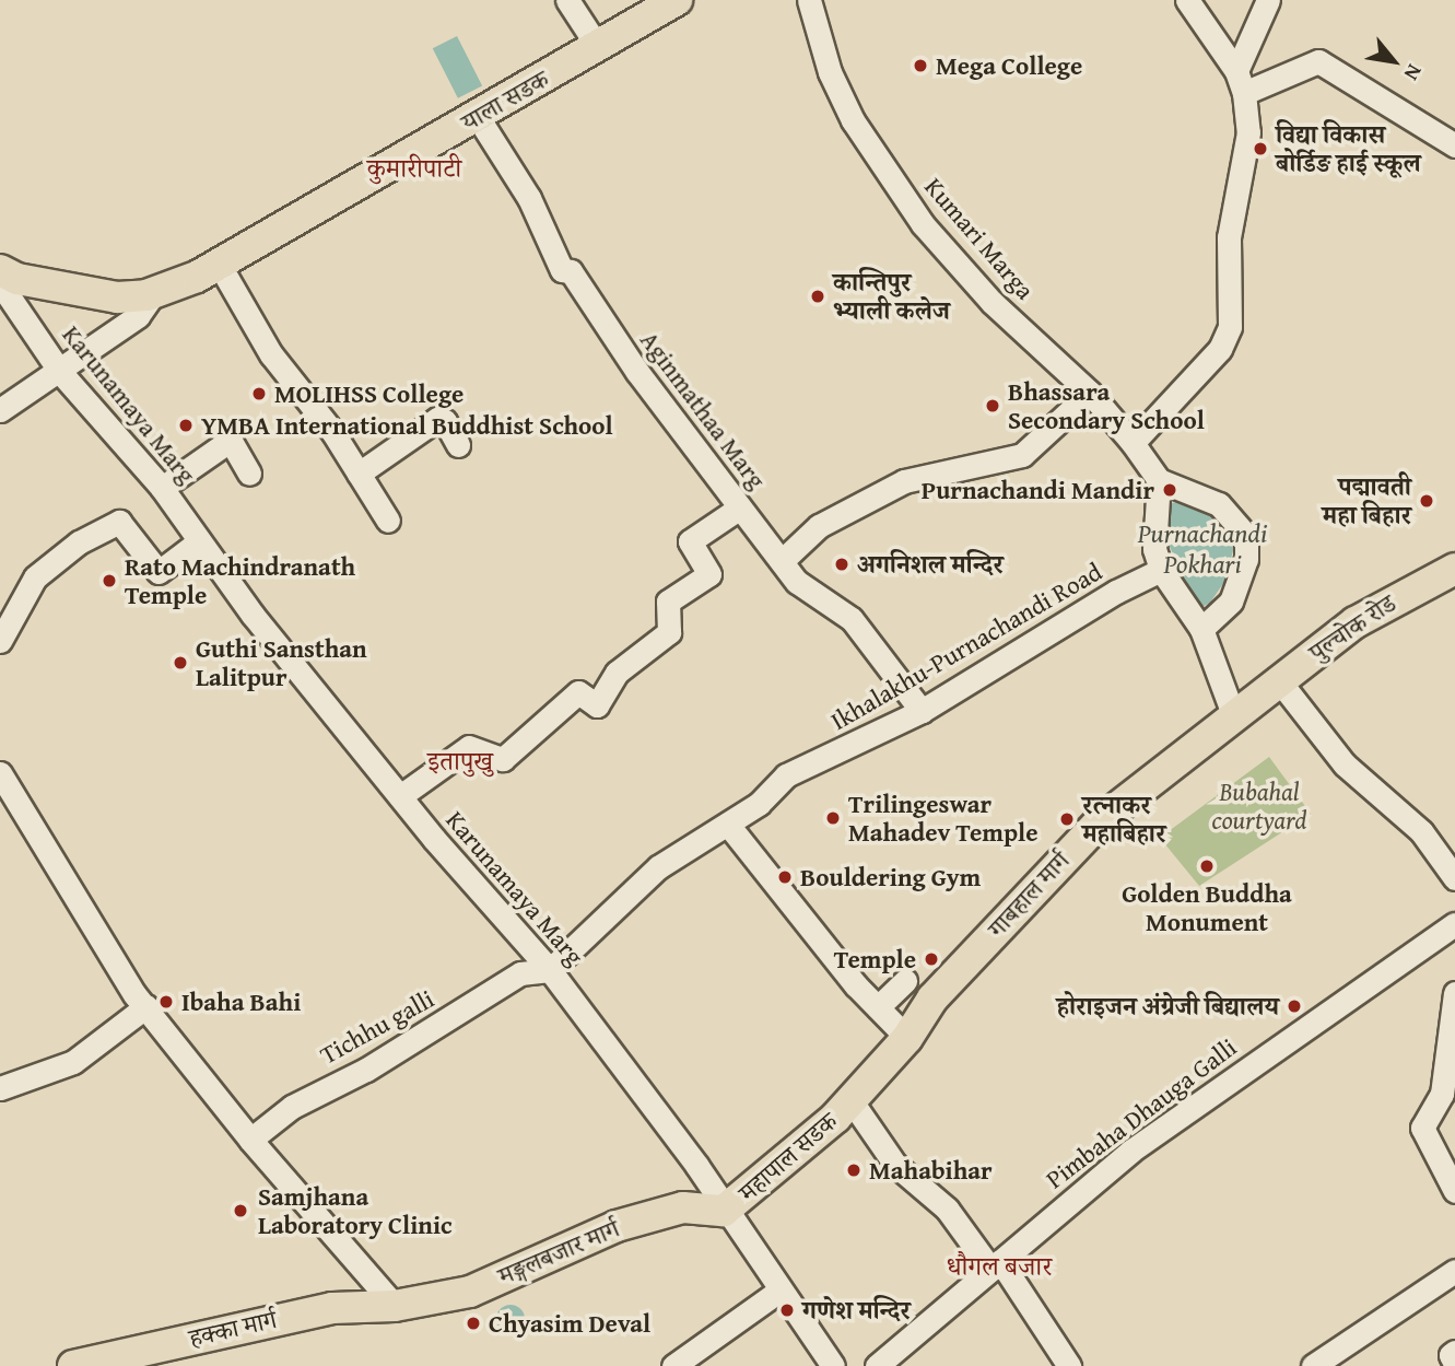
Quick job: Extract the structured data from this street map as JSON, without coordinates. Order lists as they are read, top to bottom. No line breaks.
{"streets":{"main road":["याला सडक","पुल्चोक रोड","गाबहाल मार्ग","महापाल सडक","मङ्गलबजार मार्ग","हक्का मार्ग"],"street":["Kumari Marga","Karunamaya Marg","Aginmathaa Marg","Ikhalakhu-Purnachandi Road","Tichhu galli","Pimbaha Dhauga Galli"]},"crossings":[["याला सडक","Aginmathaa Marg"],["Karunamaya Marg","Ikhalakhu-Purnachandi Road"],["Karunamaya Marg","Tichhu galli"],["Karunamaya Marg","महापाल सडक"],["Karunamaya Marg","मङ्गलबजार मार्ग"],["Aginmathaa Marg","Ikhalakhu-Purnachandi Road"],["पुल्चोक रोड","गाबहाल मार्ग"],["Ikhalakhu-Purnachandi Road","Tichhu galli"],["गाबहाल मार्ग","महापाल सडक"],["महापाल सडक","मङ्गलबजार मार्ग"],["मङ्गलबजार मार्ग","हक्का मार्ग"]],"districts":["कुमारीपाटी","इतापुखु","धौगल बजार"],"water":["Purnachandi Pokhari"],"parks":["Bubahal courtyard"],"places":["Mega College","विद्या विकास बोर्डिङ हाई स्कूल","कान्तिपुर भ्याली कलेज","MOLIHSS College","Bhassara Secondary School","YMBA International Buddhist School","Purnachandi Mandir","पद्मावती महा बिहार","अगनिशल मन्दिर","Rato Machindranath Temple","Guthi Sansthan Lalitpur","Trilingeswar Mahadev Temple","रत्नाकर महाबिहार","Golden Buddha Monument","Bouldering Gym","Temple","Ibaha Bahi","होराइजन अंग्रेजी बिद्यालय","Mahabihar","Samjhana Laboratory Clinic","गणेश मन्दिर","Chyasim Deval"],"north":"bottom right"}
